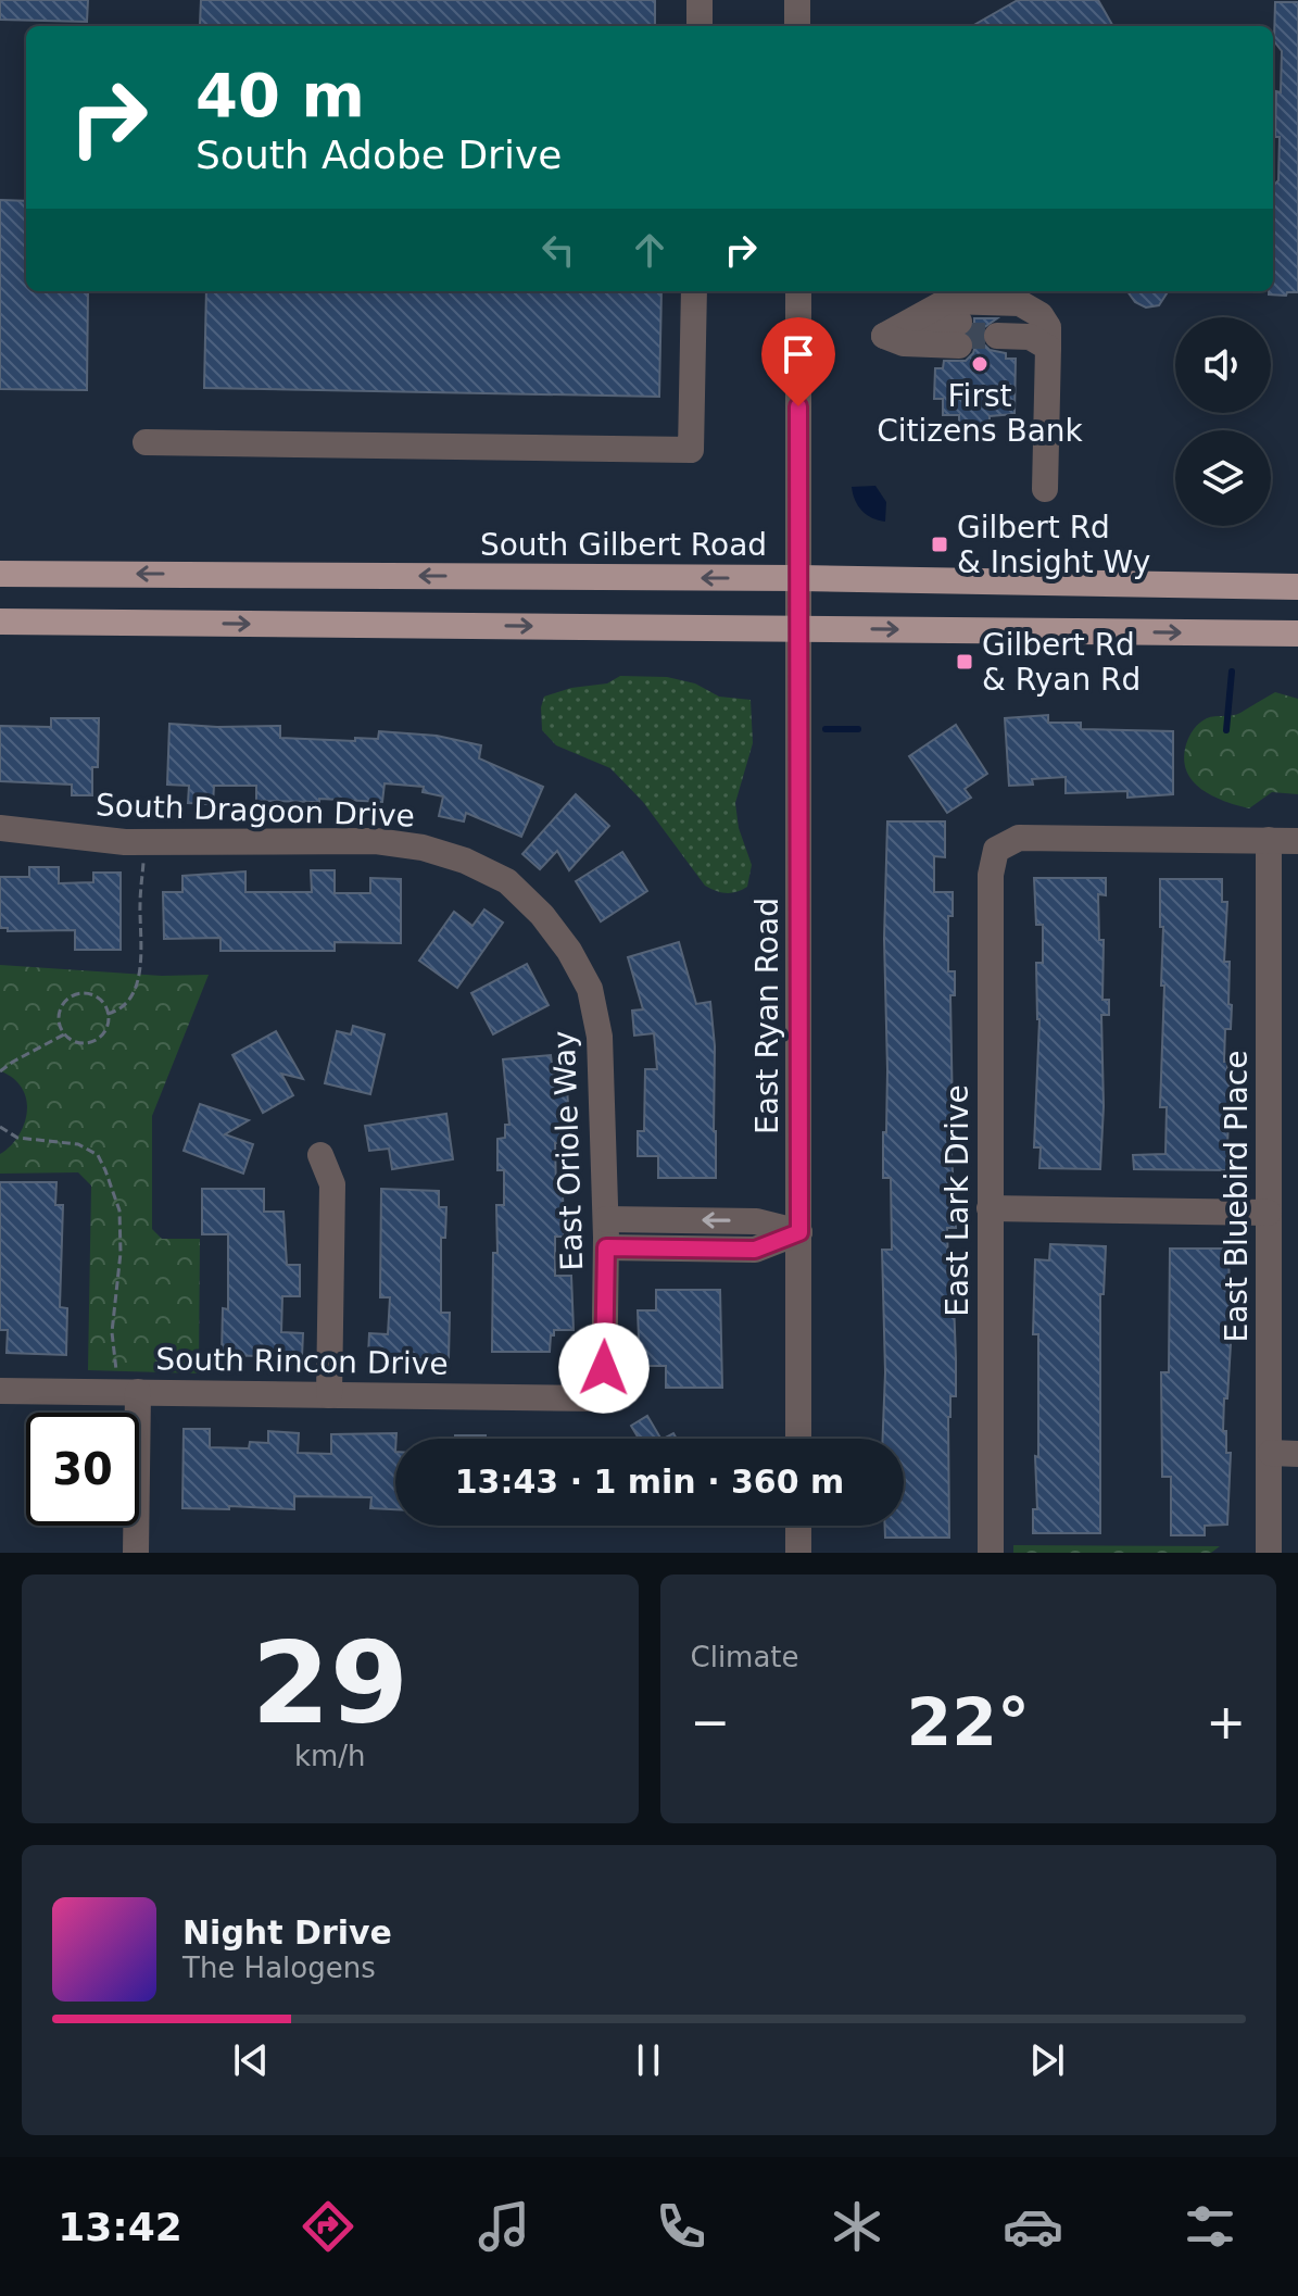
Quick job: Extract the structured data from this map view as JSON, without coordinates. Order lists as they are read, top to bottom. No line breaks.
{"streets":{"main road":["South Gilbert Road"],"street":["South Dragoon Drive","East Ryan Road","East Oriole Way","East Bluebird Place","East Lark Drive","South Rincon Drive"]},"crossings":[["South Gilbert Road","East Ryan Road"],["South Dragoon Drive","East Oriole Way"],["East Oriole Way","South Rincon Drive"],["East Bluebird Place","East Lark Drive"]],"places":{"other":["First Citizens Bank"],"transit":["Gilbert Rd & Insight Wy","Gilbert Rd & Ryan Rd"]},"page":{"turn":["40 m","South Adobe Drive"],"limit":"30","trip":"13:43 · 1 min · 360 m","tile":[["29","km/h"],"Climate"],"heat":["−","22°","+"],"song":["Night Drive","The Halogens"],"tabs":"13:42"}}
